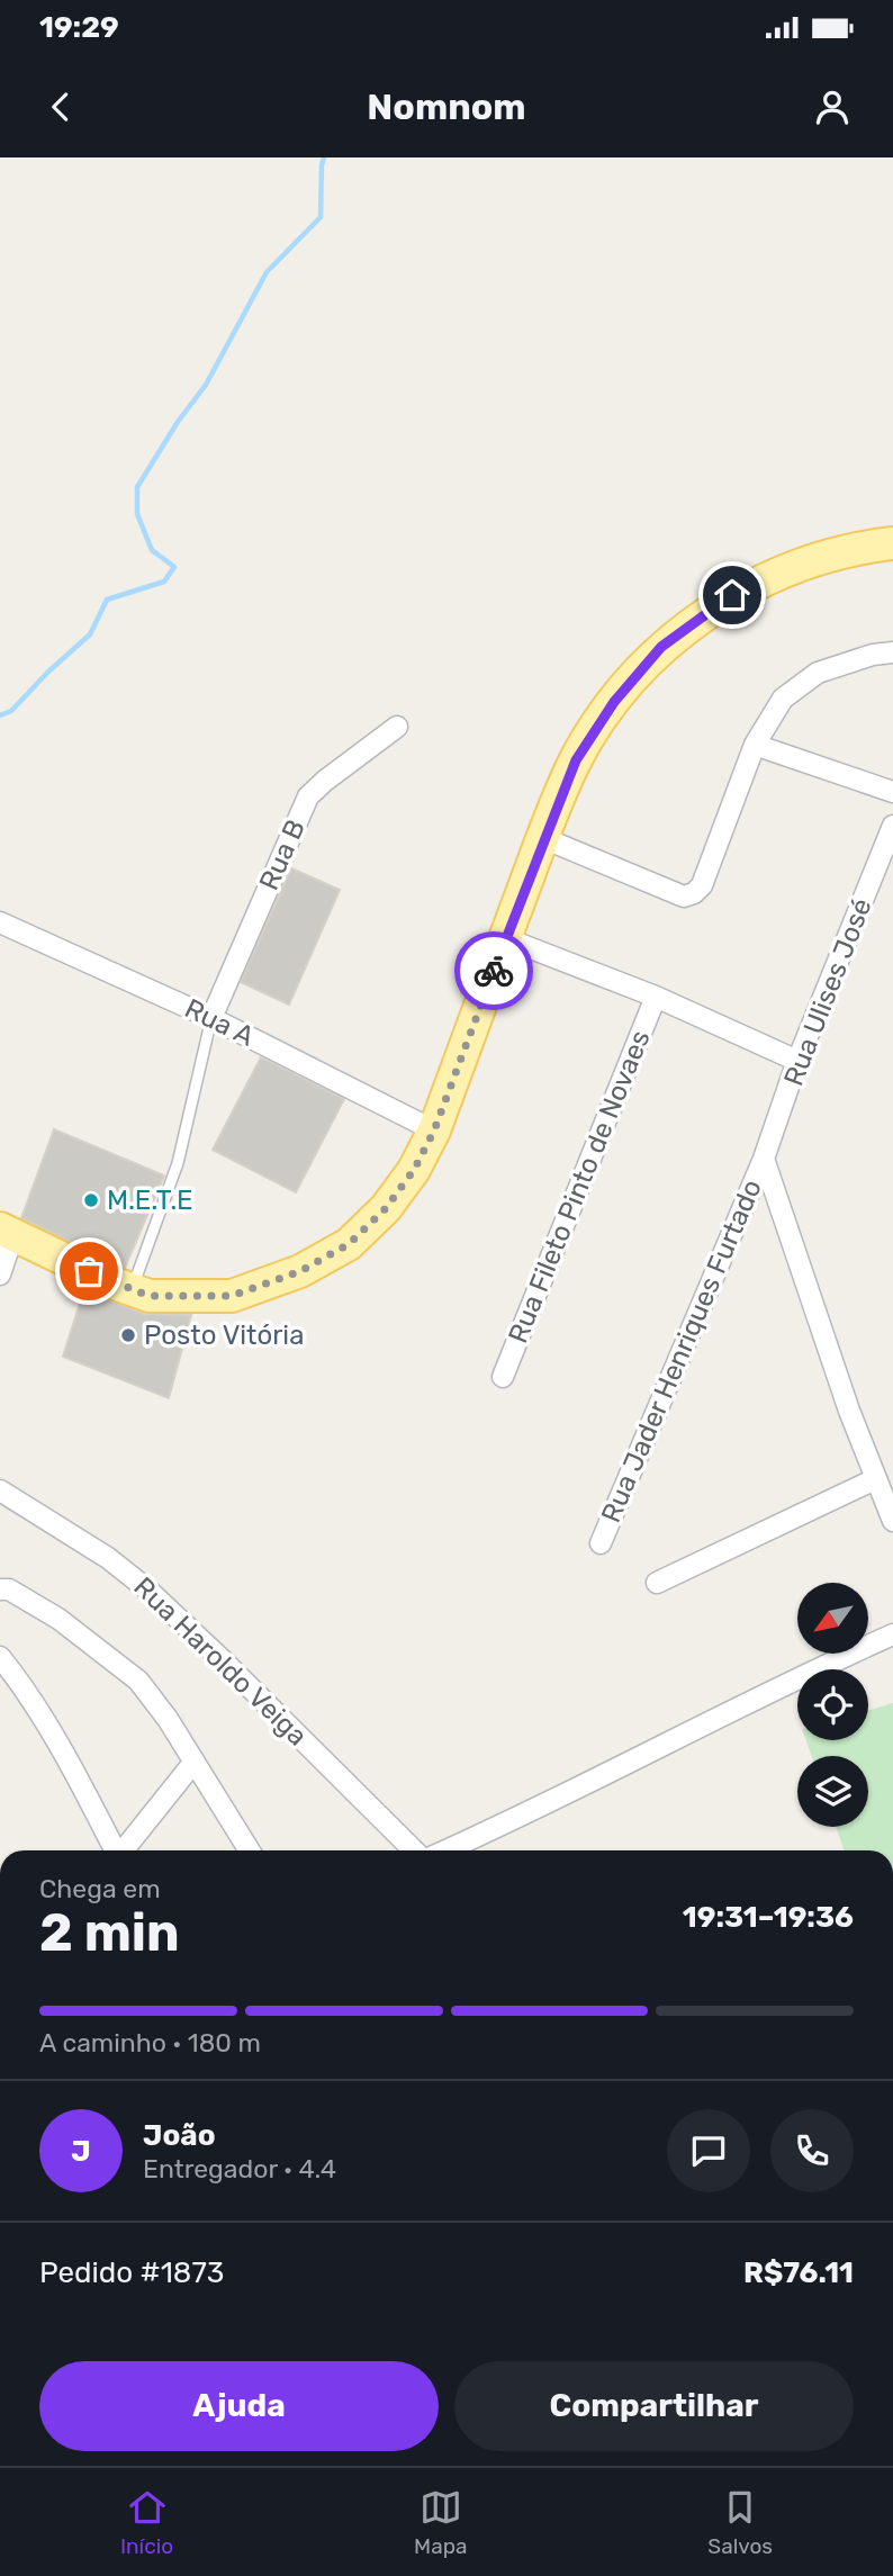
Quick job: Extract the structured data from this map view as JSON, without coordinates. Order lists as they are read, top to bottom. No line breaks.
{"streets":{"street":["Rua B","Rua Ulises José","Rua A","Rua Fileto Pinto de Novaes","Rua Jader Henriques Furtado","Rua Haroldo Veiga"]},"crossings":[["Rua B","Rua A"],["Rua Ulises José","Rua Jader Henriques Furtado"]],"places":["M.E.T.E","Posto Vitória"],"north":"bottom left","page":{"status":"19:29","header":"Nomnom","heading":["2 min","Chega em","19:31–19:36"],"panel":["João","Entregador · 4.4","Pedido #1873","R$76.11"],"bar":"A caminho · 180 m","round":"J","buttons":["Ajuda","Compartilhar"],"tabs":["Início","Mapa","Salvos"]}}
